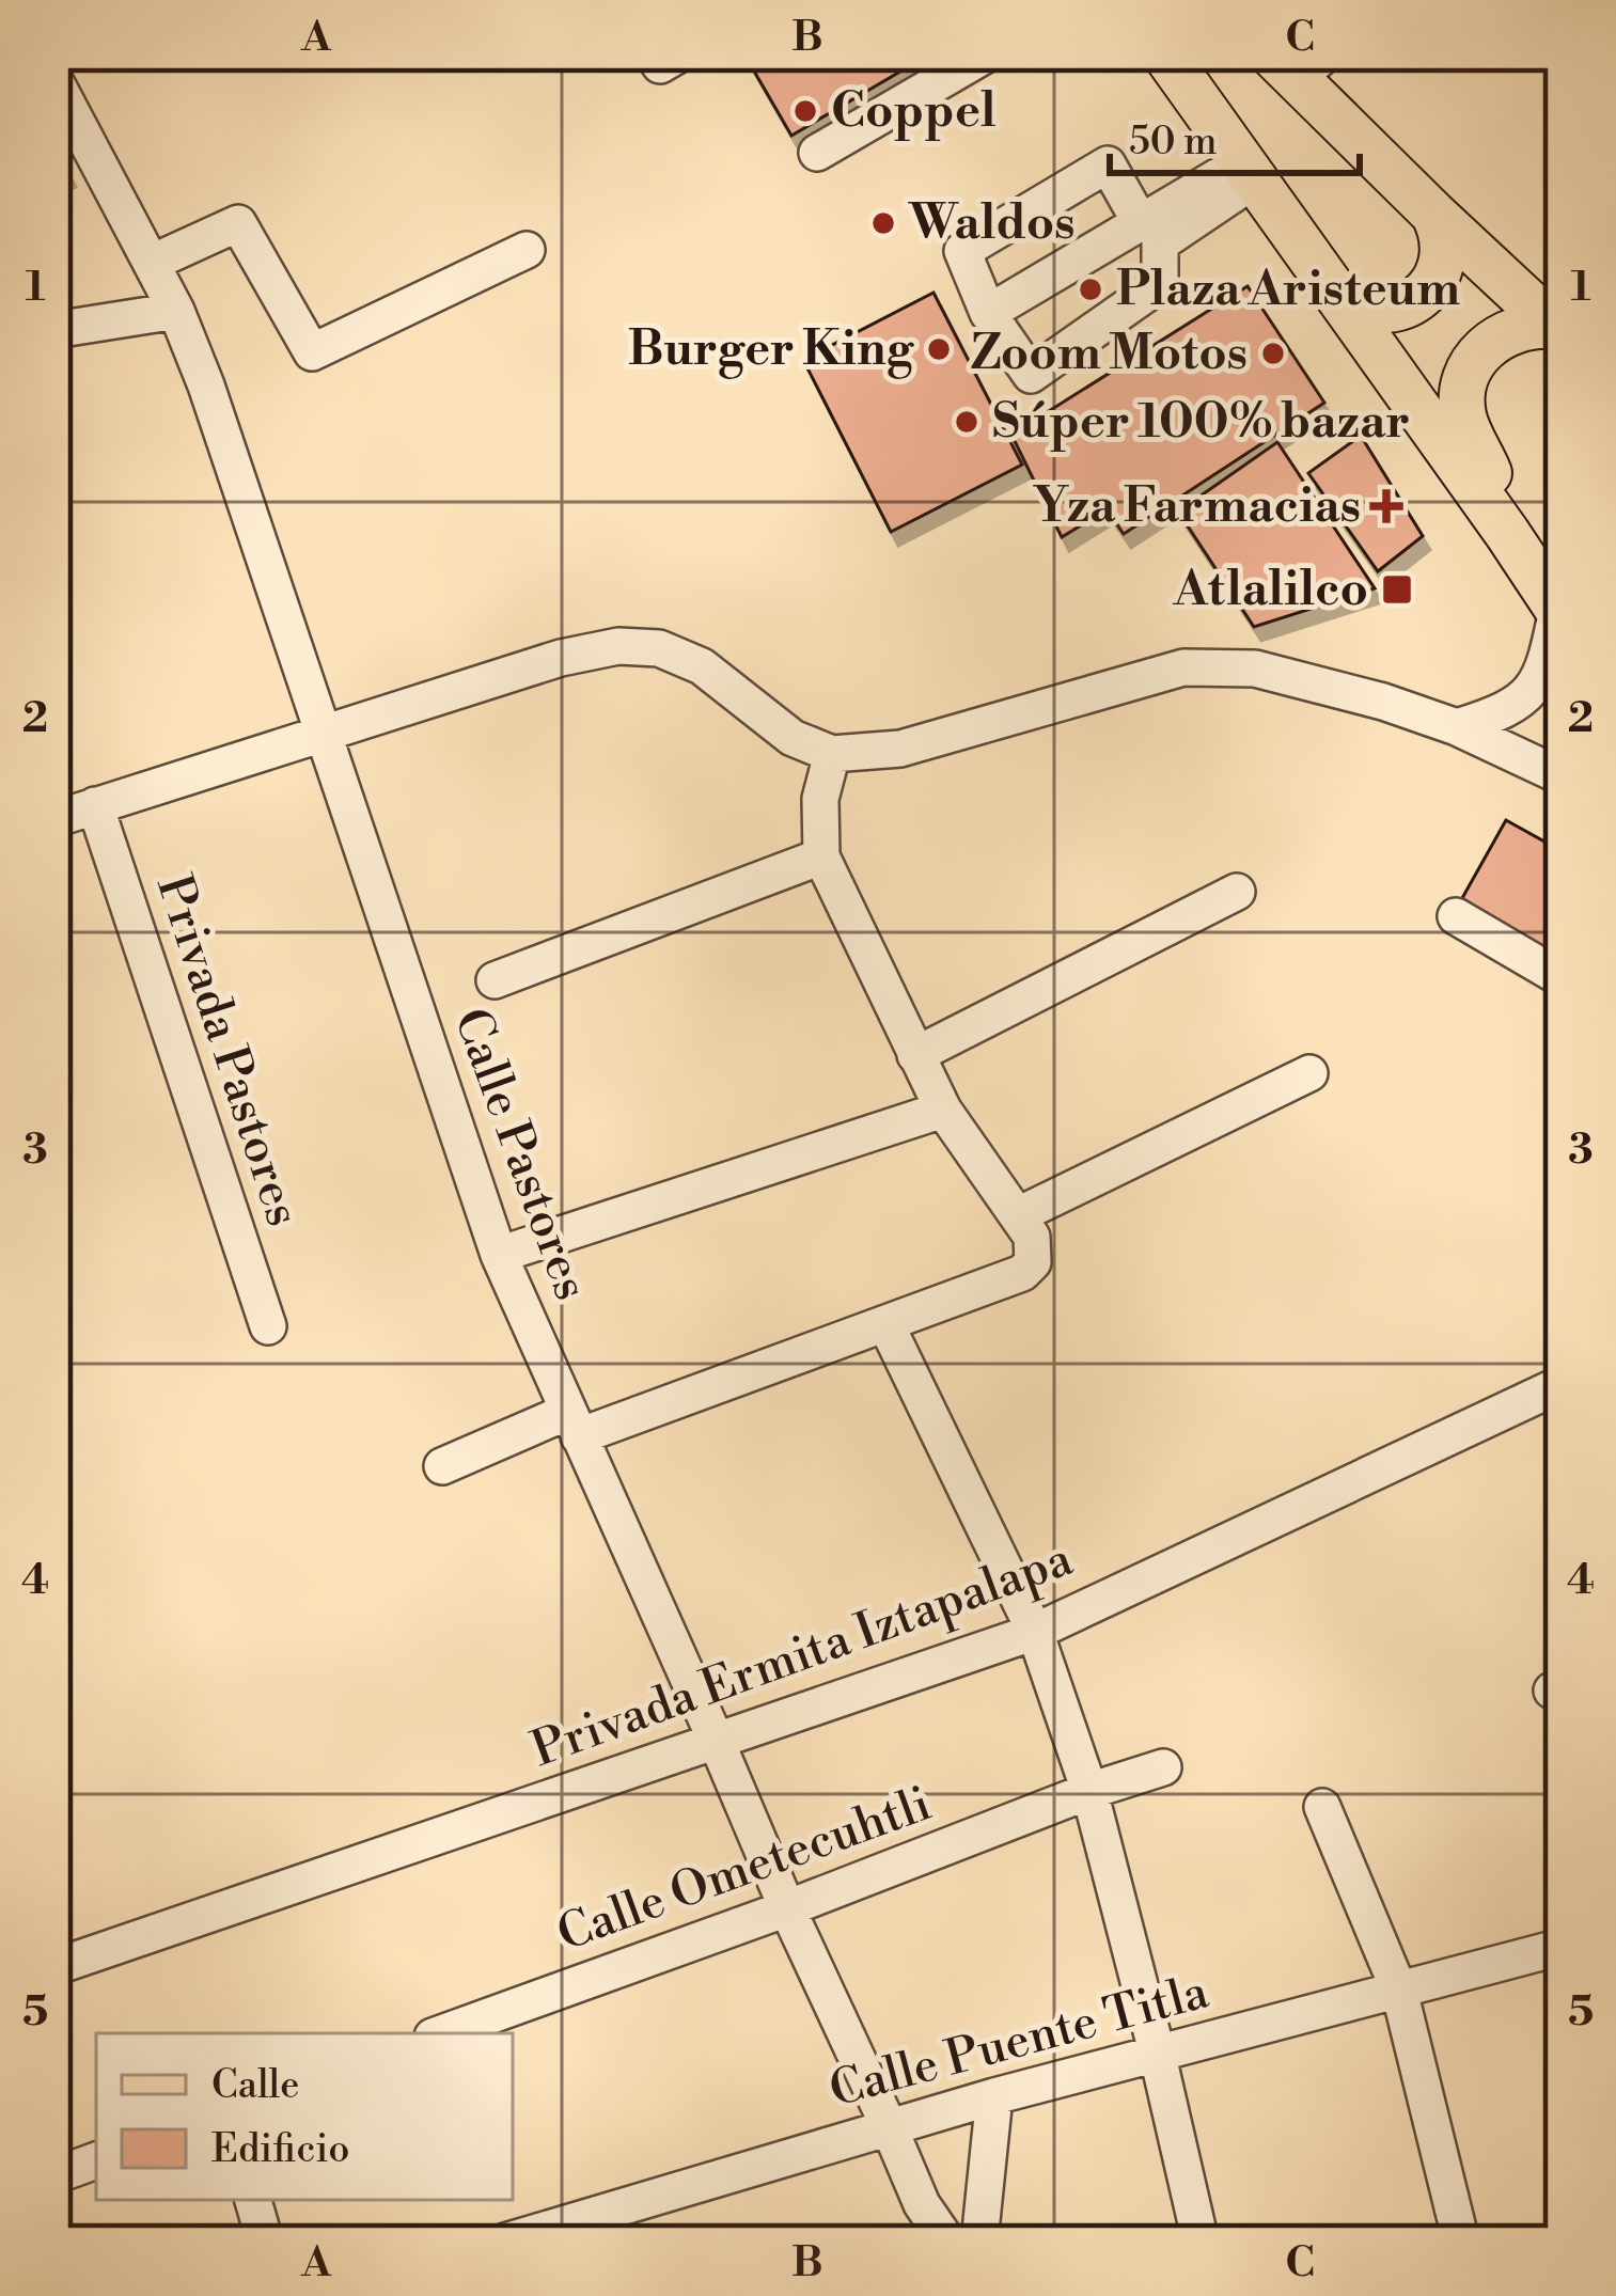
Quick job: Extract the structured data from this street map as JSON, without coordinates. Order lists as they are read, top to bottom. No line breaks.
{"streets":{"street":["Privada Pastores","Calle Pastores","Privada Ermita Iztapalapa","Calle Ometecuhtli","Calle Puente Titla"]},"crossings":[["Calle Pastores","Privada Ermita Iztapalapa"],["Calle Pastores","Calle Ometecuhtli"],["Calle Pastores","Calle Puente Titla"]],"places":{"other":["Coppel","Waldos","Plaza Aristeum","Burger King","Zoom Motos","Súper 100% bazar"],"health":["Yza Farmacias"],"transit":["Atlalilco"]},"legend":["Calle","Edificio"],"scale_bar":"50 m","grid":{"columns":["A","B","C"],"rows":["1","2","3","4","5"]}}
